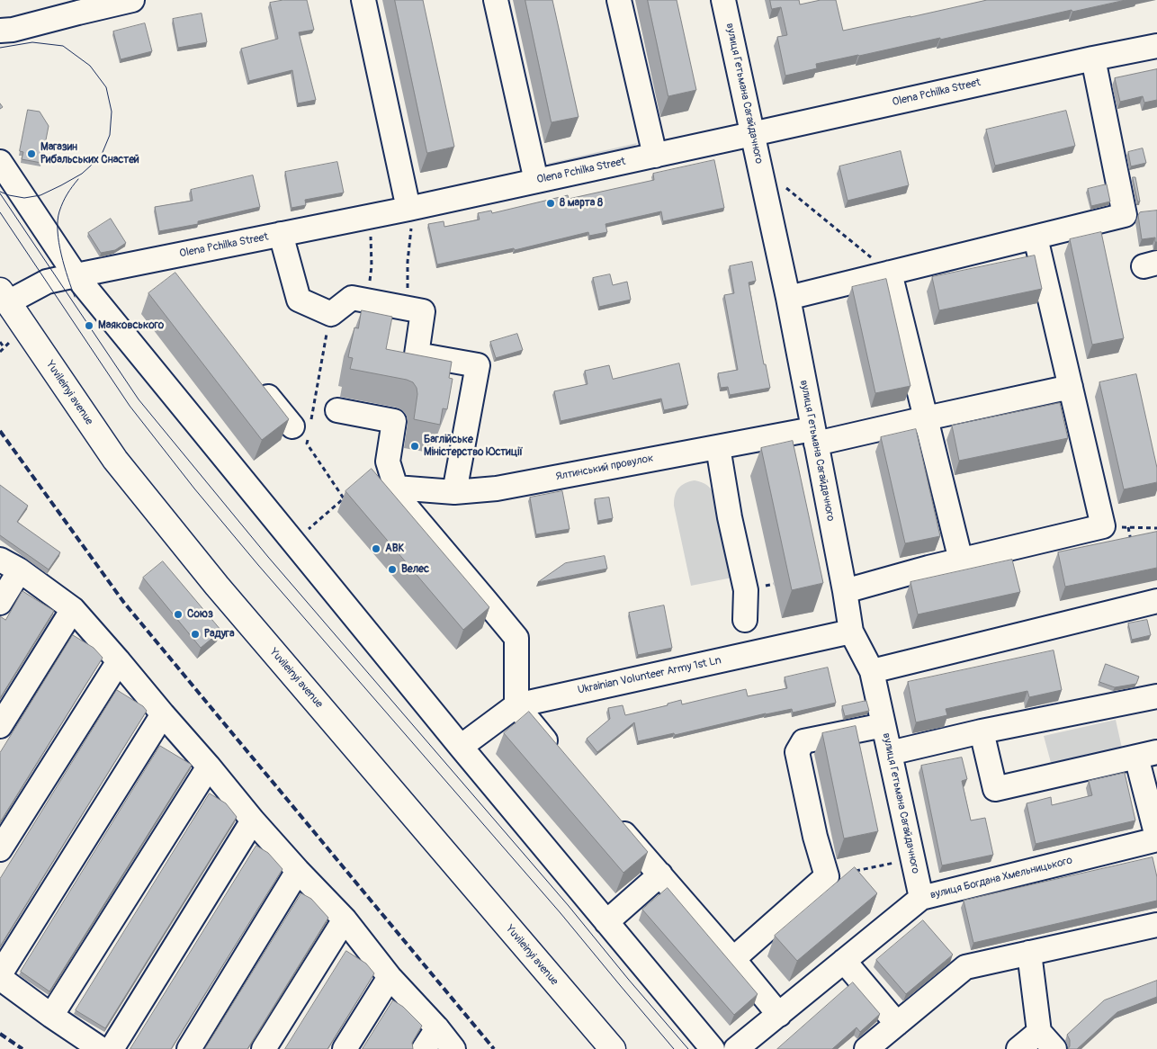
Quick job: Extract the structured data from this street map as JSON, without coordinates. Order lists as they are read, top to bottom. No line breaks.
{"streets":{"main road":["Yuvileinyi avenue"],"street":["Olena Pchilka Street","вулиця Гетьмана Сагайдачного","Ялтинський провулок","Ukrainian Volunteer Army 1st Ln","вулиця Богдана Хмельницького"]},"crossings":[["Olena Pchilka Street","вулиця Гетьмана Сагайдачного"],["Olena Pchilka Street","Yuvileinyi avenue"],["вулиця Гетьмана Сагайдачного","Ялтинський провулок"],["вулиця Гетьмана Сагайдачного","Ukrainian Volunteer Army 1st Ln"],["вулиця Гетьмана Сагайдачного","вулиця Богдана Хмельницького"]],"places":["Магазин Рибальських Снастей","8 марта 8","Маяковського","Баглійське Міністерство Юстиції","АВК","Велес","Союз","Радуга"]}
